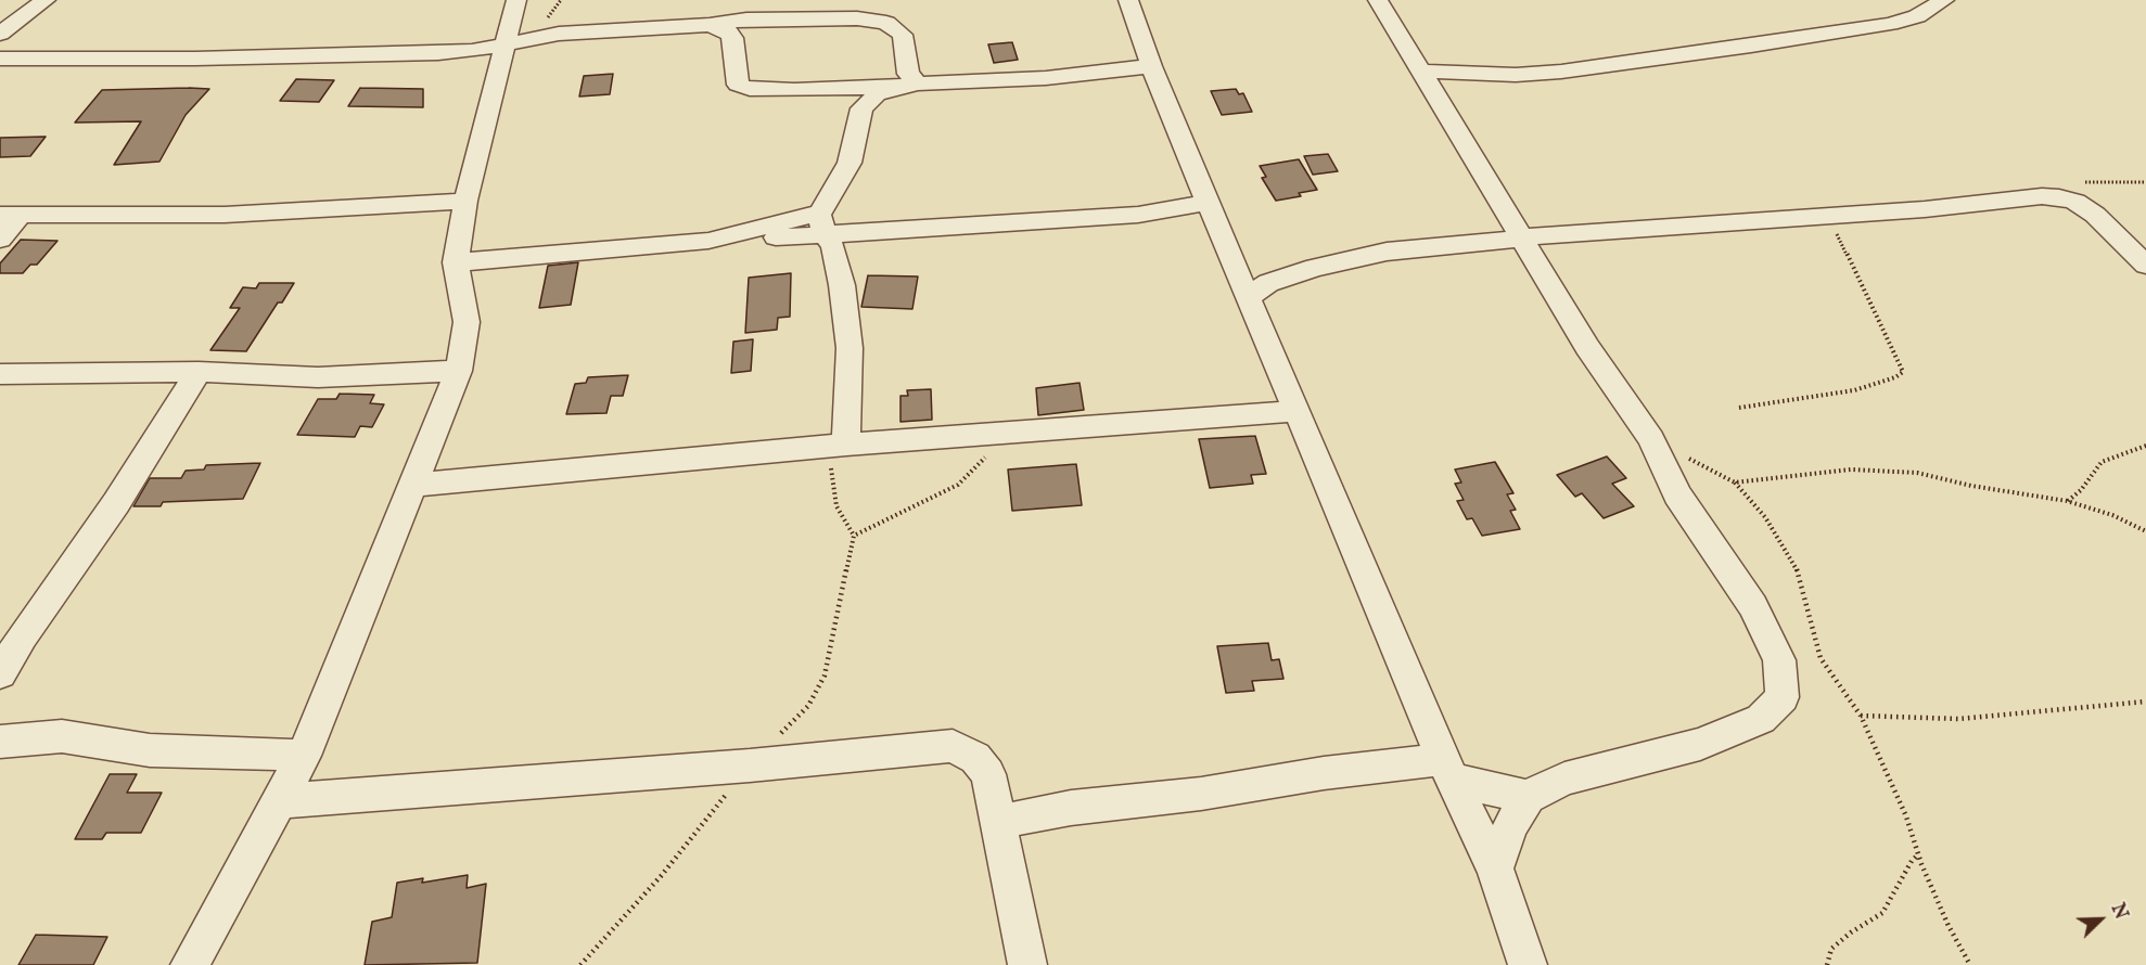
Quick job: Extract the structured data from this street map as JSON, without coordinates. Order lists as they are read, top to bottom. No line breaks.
{"north":"top right"}
